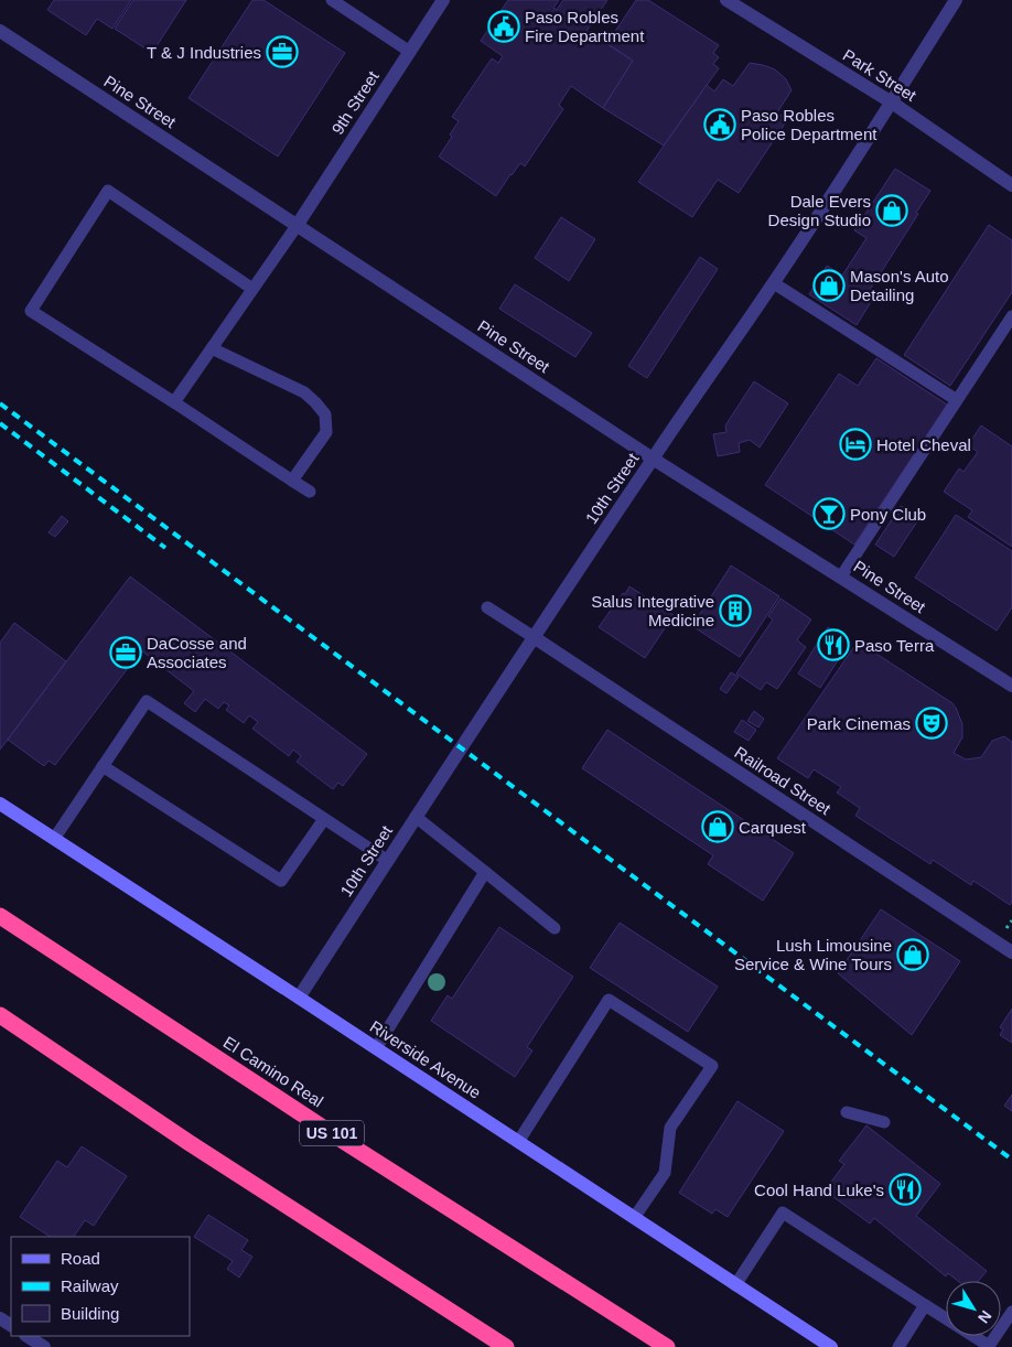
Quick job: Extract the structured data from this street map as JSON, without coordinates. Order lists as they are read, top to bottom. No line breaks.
{"streets":{"highway":["El Camino Real","US 101"],"main road":["Riverside Avenue"],"street":["Park Street","Pine Street","9th Street","10th Street","Railroad Street"]},"crossings":[["Park Street","10th Street"],["Pine Street","9th Street"],["Pine Street","10th Street"],["10th Street","Railroad Street"],["10th Street","Riverside Avenue"]],"places":{"public building":["Paso Robles Fire Department","Paso Robles Police Department"],"office":["T & J Industries","DaCosse and Associates"],"shop":["Dale Evers Design Studio","Mason's Auto Detailing","Carquest","Lush Limousine Service & Wine Tours"],"hotel":["Hotel Cheval"],"bar":["Pony Club"],"building":["Salus Integrative Medicine"],"restaurant":["Paso Terra","Cool Hand Luke's"],"theatre":["Park Cinemas"]},"legend":["Road","Railway","Building"],"north":"bottom right"}
